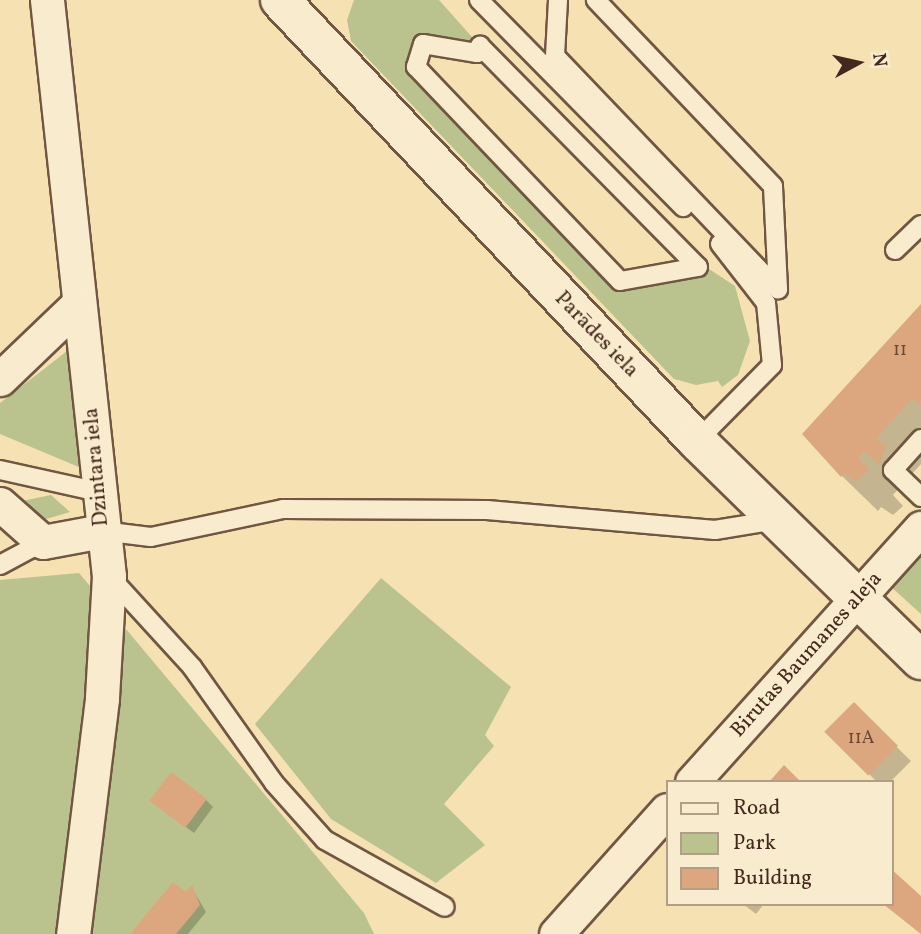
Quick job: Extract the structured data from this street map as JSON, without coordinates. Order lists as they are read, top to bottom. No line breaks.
{"streets":{"street":["Parādes iela","Dzintara iela","Birutas Baumanes aleja"]},"crossings":[["Parādes iela","Birutas Baumanes aleja"]],"house_numbers":["11","11A"],"legend":["Road","Park","Building"],"north":"right"}
